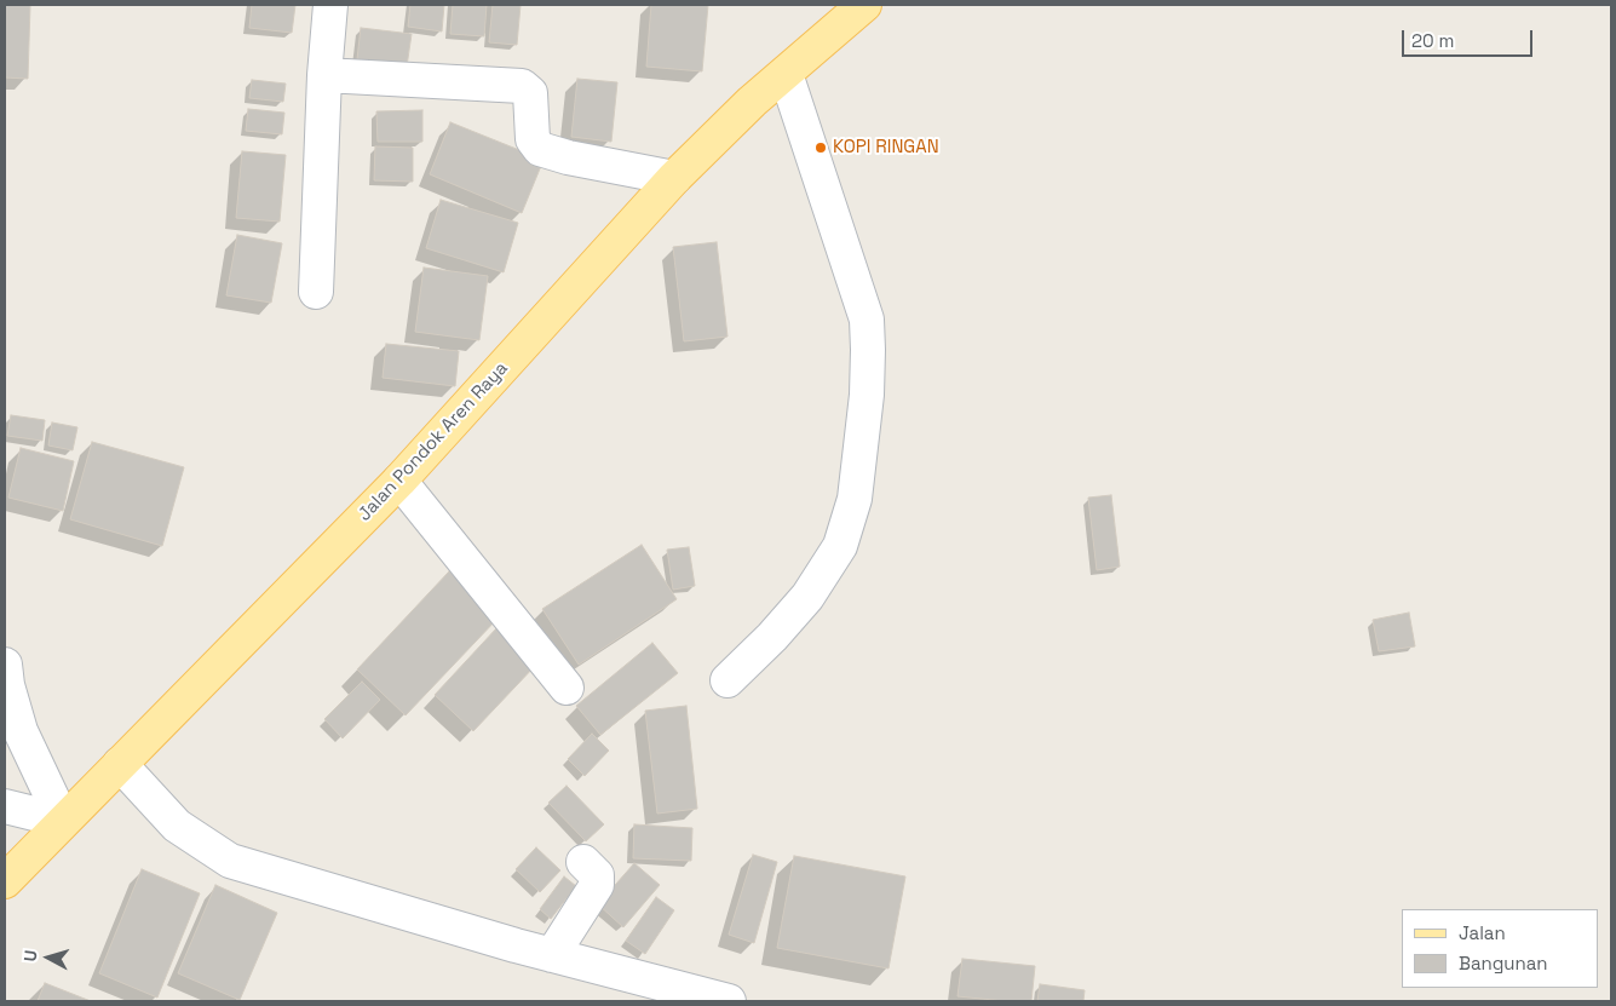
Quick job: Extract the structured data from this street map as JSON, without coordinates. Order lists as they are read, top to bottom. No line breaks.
{"streets":{"main road":["Jalan Pondok Aren Raya"]},"places":["KOPI RINGAN"],"legend":["Jalan","Bangunan"],"scale_bar":"20 m","north":"left"}
